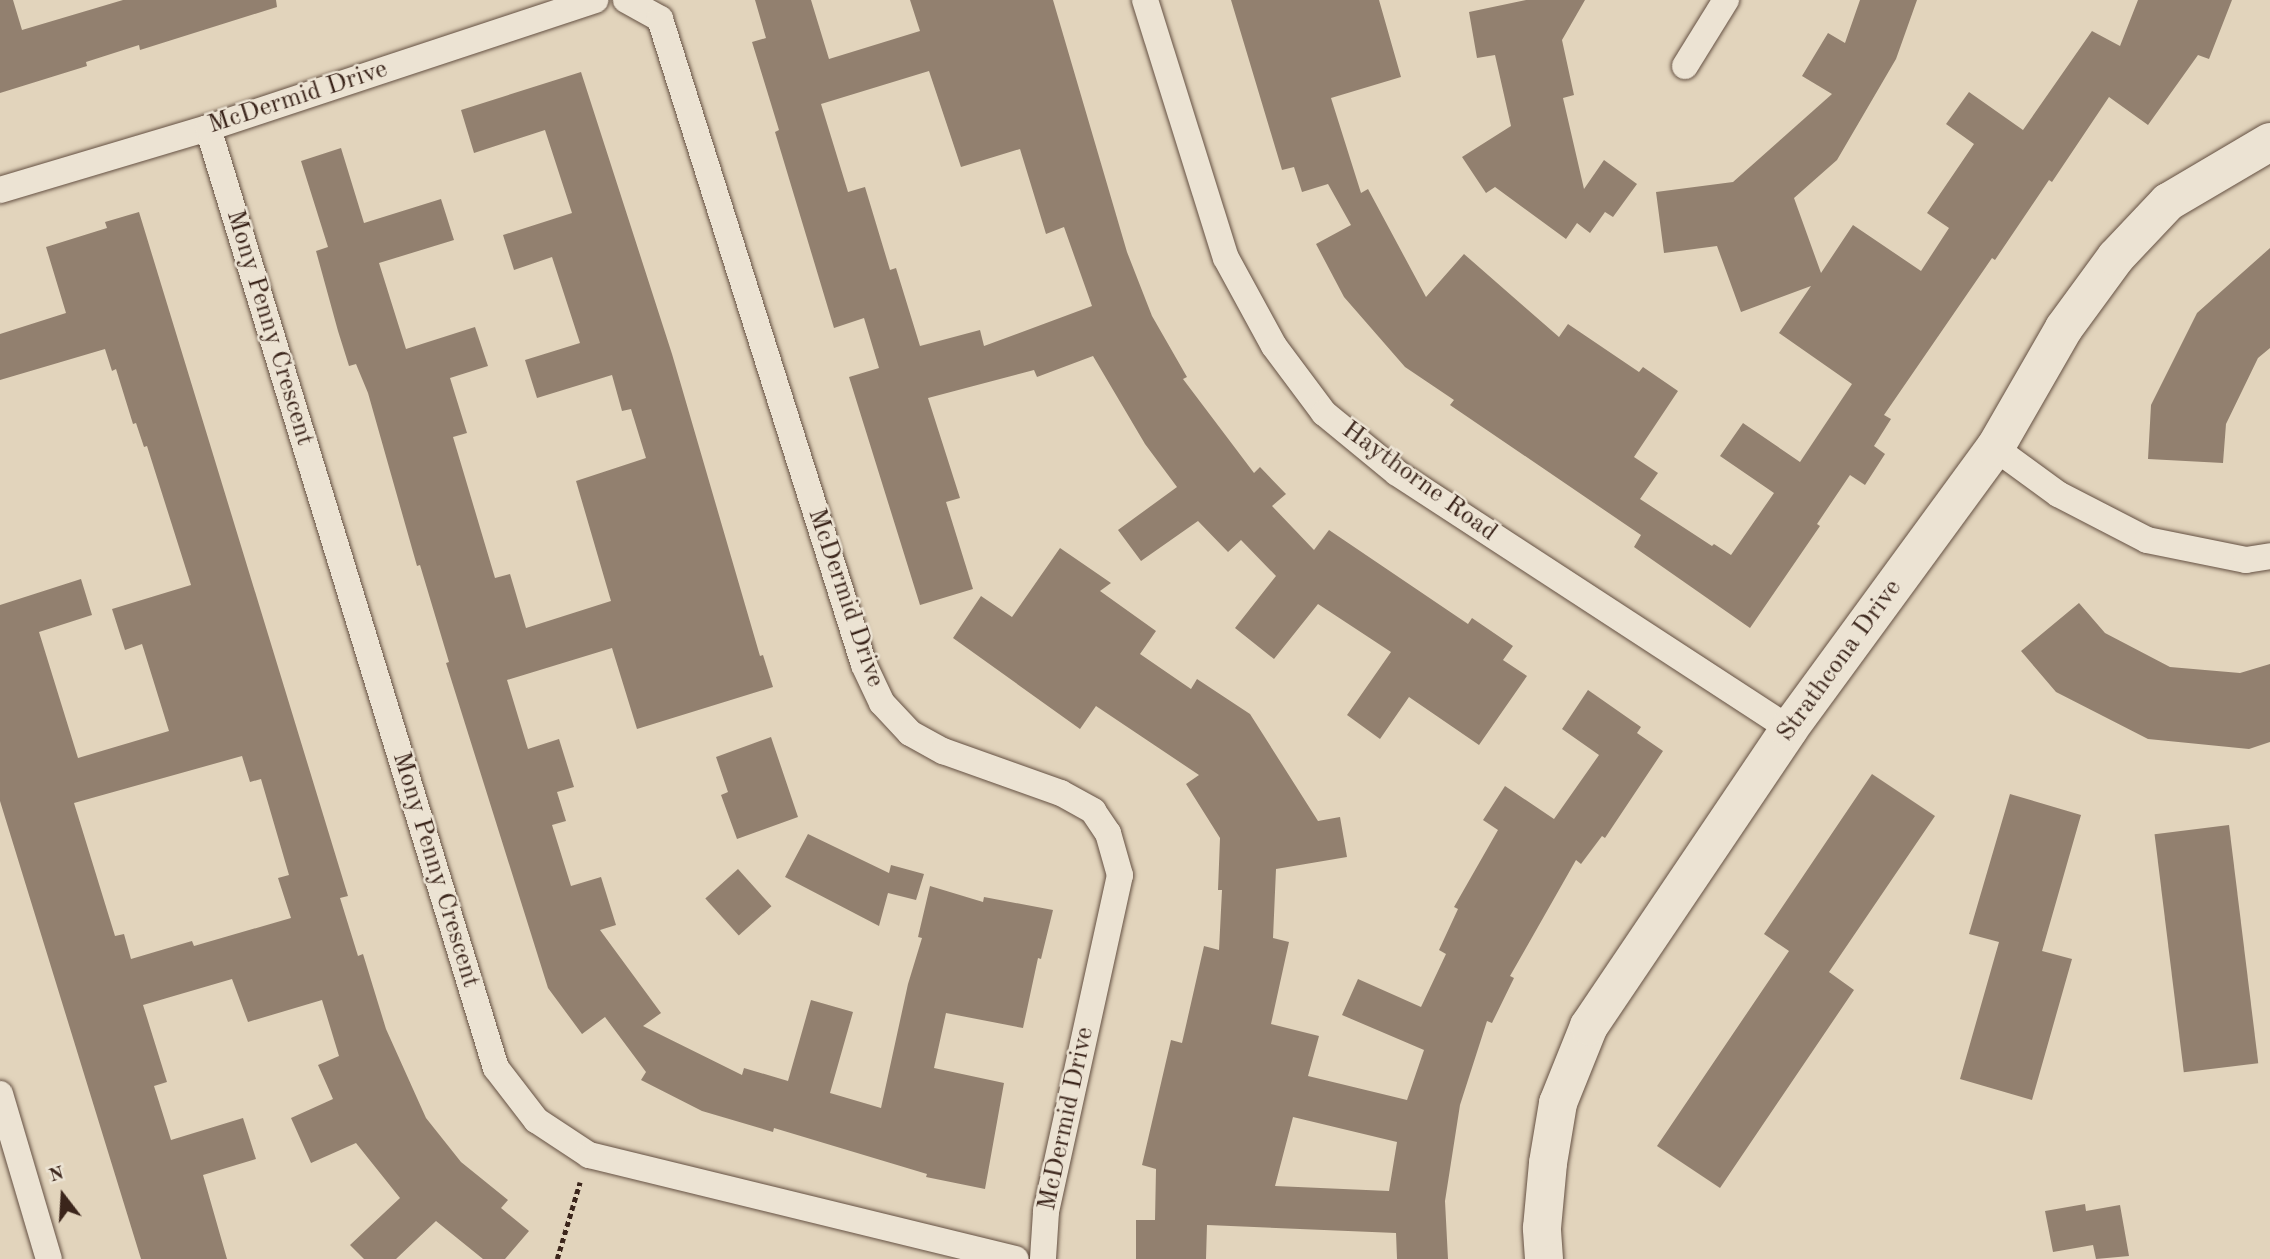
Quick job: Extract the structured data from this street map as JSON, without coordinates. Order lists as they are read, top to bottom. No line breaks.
{"streets":{"street":["McDermid Drive","Mony Penny Crescent","Haythorne Road","Strathcona Drive"]},"crossings":[["McDermid Drive","Mony Penny Crescent"],["Haythorne Road","Strathcona Drive"]],"north":"top"}
